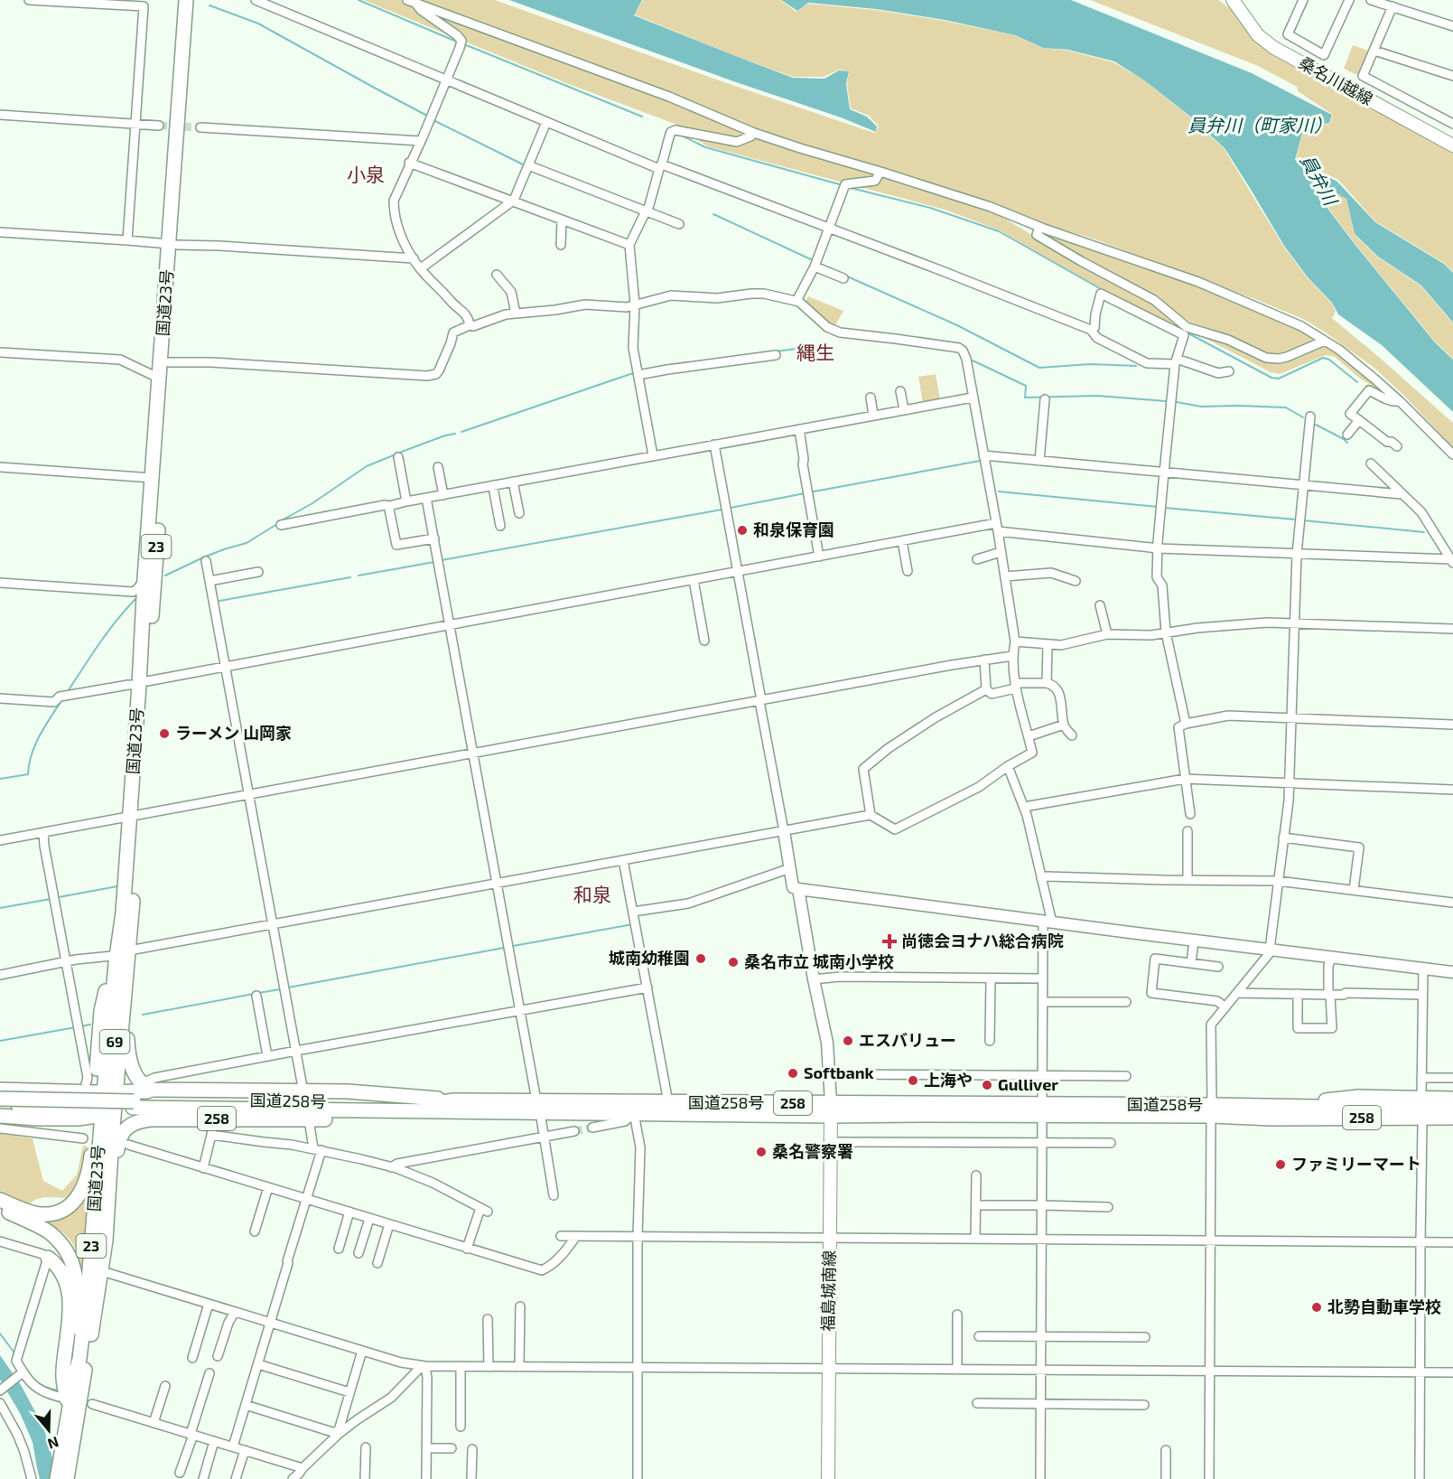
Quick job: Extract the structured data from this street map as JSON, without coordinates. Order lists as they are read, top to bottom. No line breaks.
{"streets":{"main road":["桑名川越線","国道23号","23","69","国道258号","258","福島城南線"]},"crossings":[["国道23号","69"],["国道23号","258"],["国道258号","258"],["国道258号","福島城南線"]],"districts":["小泉","縄生","和泉"],"water":["員弁川（町家川）","員弁川"],"places":{"other":["和泉保育園","ラーメン 山岡家","城南幼稚園","桑名市立 城南小学校","エスバリュー","Softbank","上海や","Gulliver","桑名警察署","ファミリーマート","北勢自動車学校"],"health":["尚徳会ヨナハ総合病院"]},"north":"bottom"}
